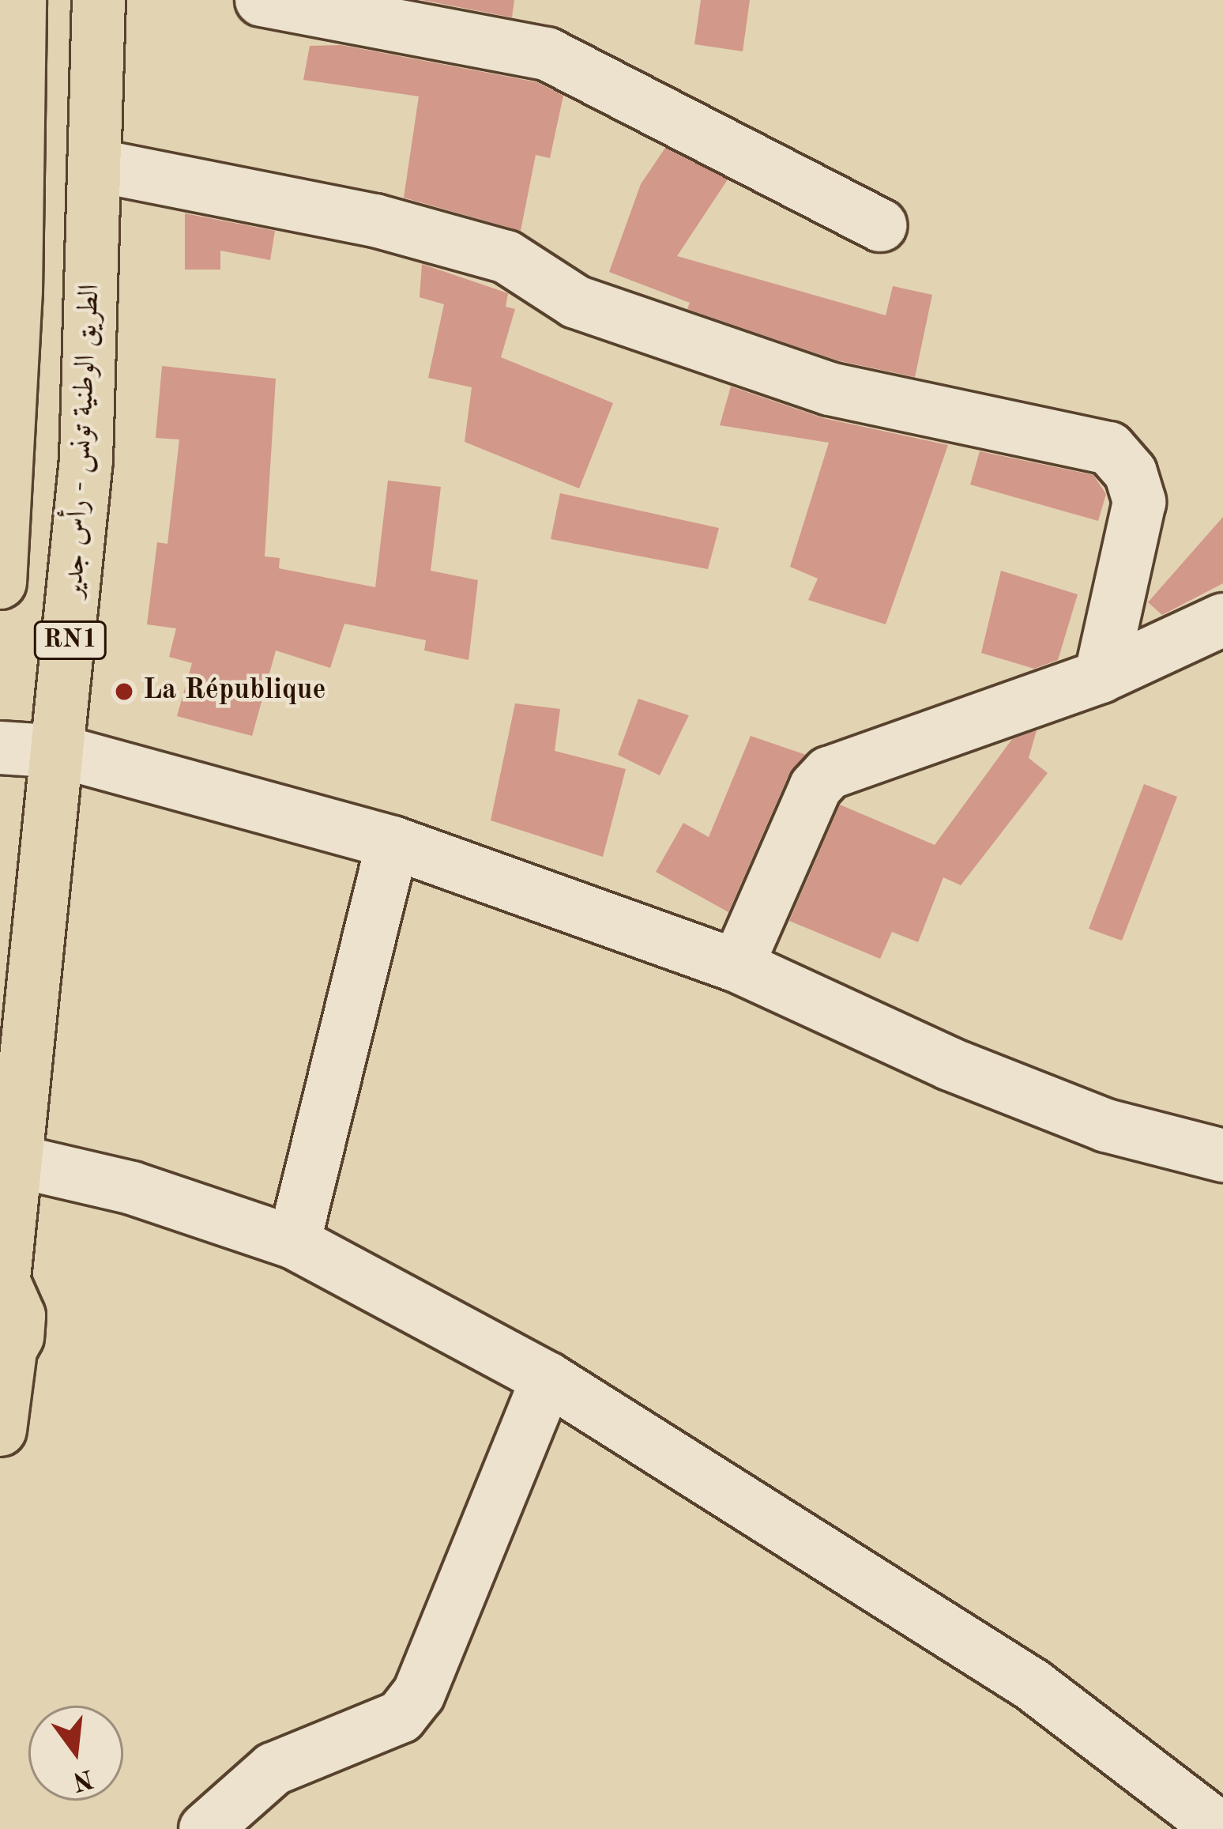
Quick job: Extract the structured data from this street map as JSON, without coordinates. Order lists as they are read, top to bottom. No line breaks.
{"streets":{"highway":["الطريق الوطنية تونس - رأس جدير","RN1"]},"crossings":[["الطريق الوطنية تونس - رأس جدير","RN1"]],"places":["La République"],"north":"bottom"}
